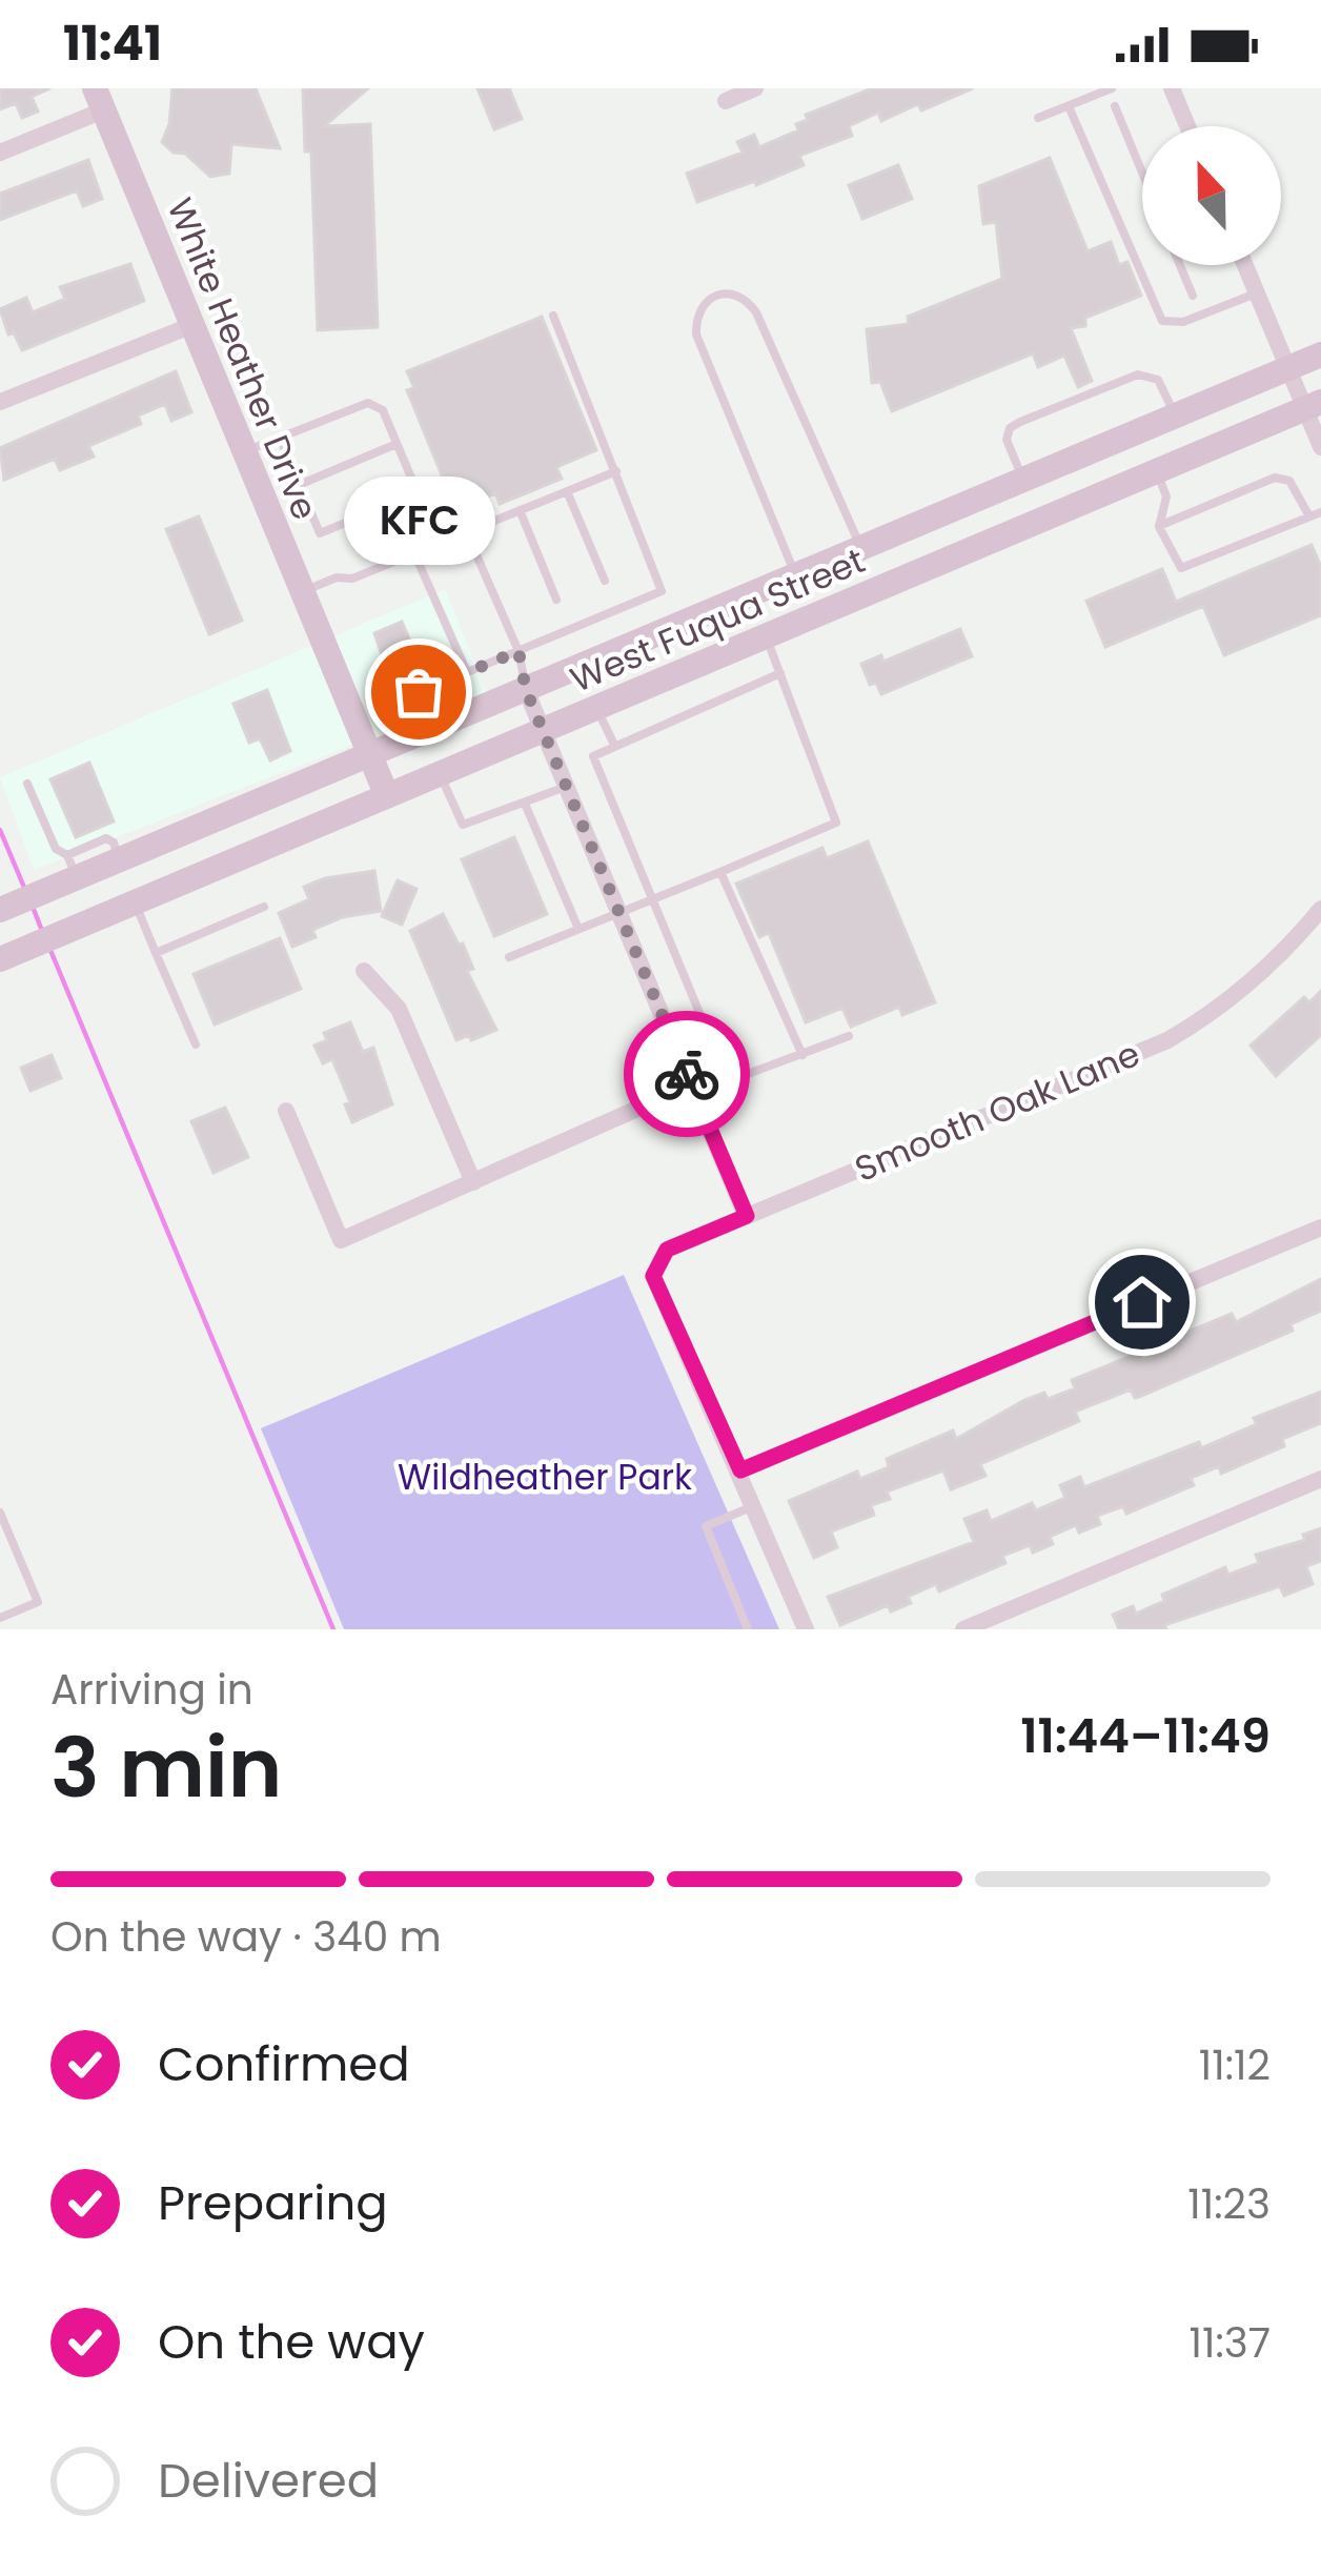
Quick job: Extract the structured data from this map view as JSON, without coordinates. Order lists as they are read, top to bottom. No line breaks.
{"streets":{"main road":["White Heather Drive","West Fuqua Street"],"street":["Smooth Oak Lane"]},"crossings":[["White Heather Drive","West Fuqua Street"]],"parks":["Wildheather Park"],"places":["KFC"],"north":"top","page":{"status":"11:41","bubble":"KFC","heading":["3 min","Arriving in","11:44–11:49"],"bar":"On the way · 340 m","list":[["Confirmed","11:12"],["Preparing","11:23"],["On the way","11:37"],"Delivered"]}}
